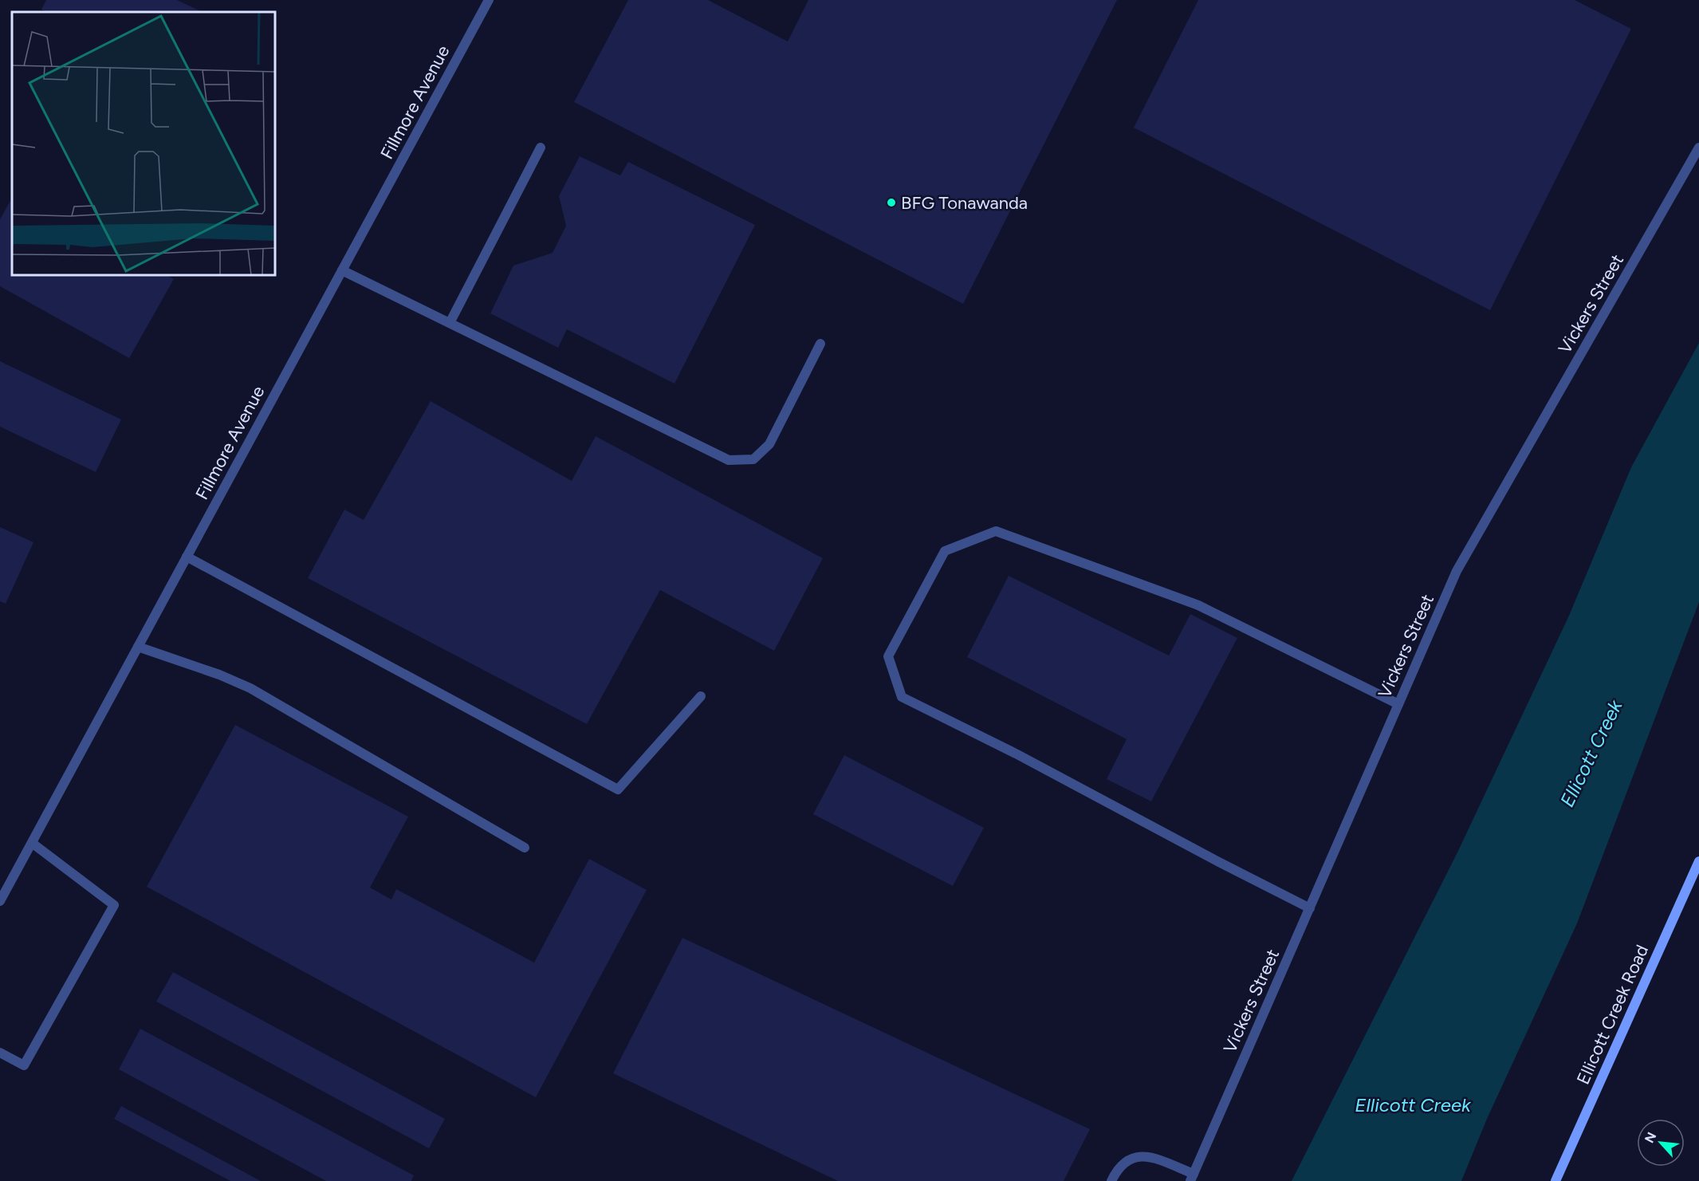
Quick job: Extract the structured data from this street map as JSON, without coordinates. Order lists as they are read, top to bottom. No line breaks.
{"streets":{"street":["Fillmore Avenue","Vickers Street","Ellicott Creek Road"]},"water":["Ellicott Creek"],"places":["BFG Tonawanda"],"north":"top left"}
